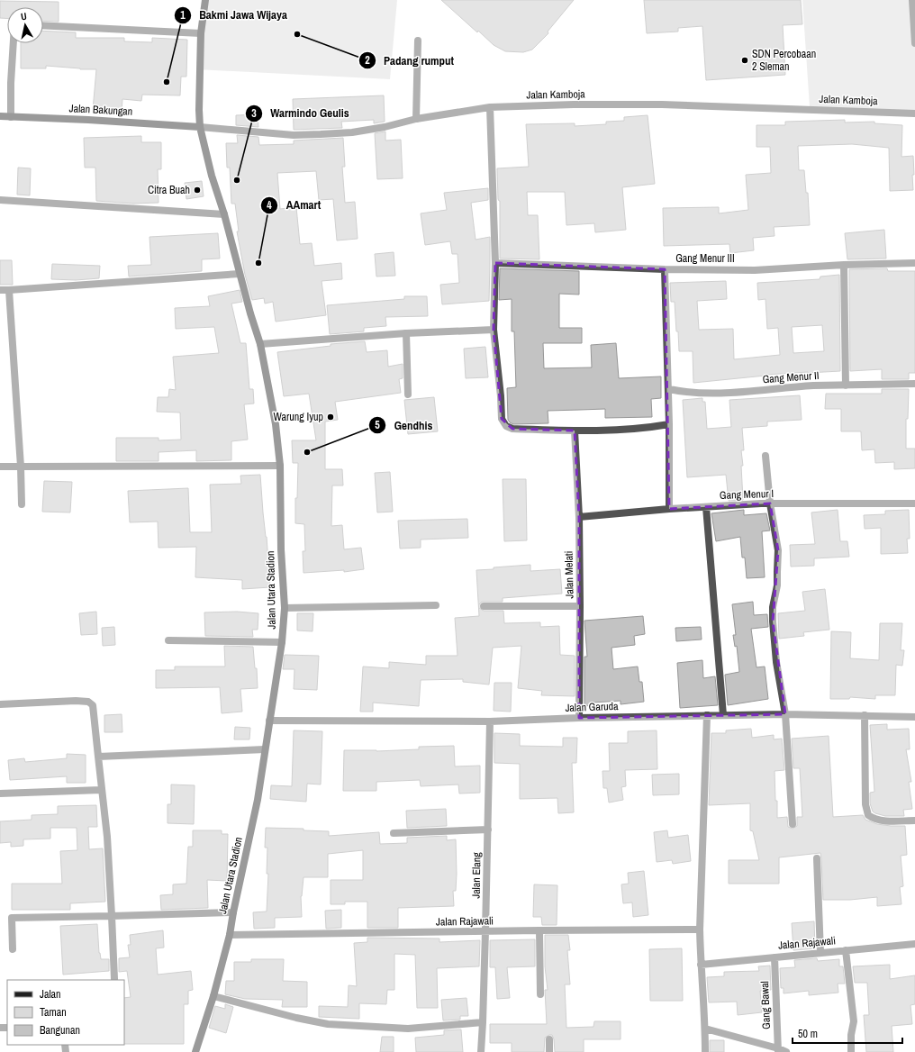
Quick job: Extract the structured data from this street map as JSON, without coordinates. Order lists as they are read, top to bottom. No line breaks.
{"streets":{"street":["Jalan Kamboja","Jalan Bakungan","Gang Menur III","Gang Menur II","Gang Menur I","Jalan Melati","Jalan Utara Stadion","Jalan Garuda","Jalan Elang","Jalan Rajawali","Gang Bawal"]},"crossings":[["Jalan Kamboja","Jalan Bakungan"],["Jalan Kamboja","Jalan Utara Stadion"],["Jalan Bakungan","Jalan Utara Stadion"],["Gang Menur I","Jalan Melati"],["Jalan Melati","Jalan Garuda"],["Jalan Utara Stadion","Jalan Garuda"],["Jalan Utara Stadion","Jalan Rajawali"],["Jalan Garuda","Jalan Elang"],["Jalan Elang","Jalan Rajawali"],["Jalan Rajawali","Gang Bawal"]],"places":["Padang rumput","SDN Percobaan 2 Sleman","Bakmi Jawa Wijaya","Warmindo Geulis","Citra Buah","AAmart","Warung Iyup","Gendhis"],"legend":["Jalan","Taman","Bangunan"],"scale_bar":"50 m","north":"top"}
